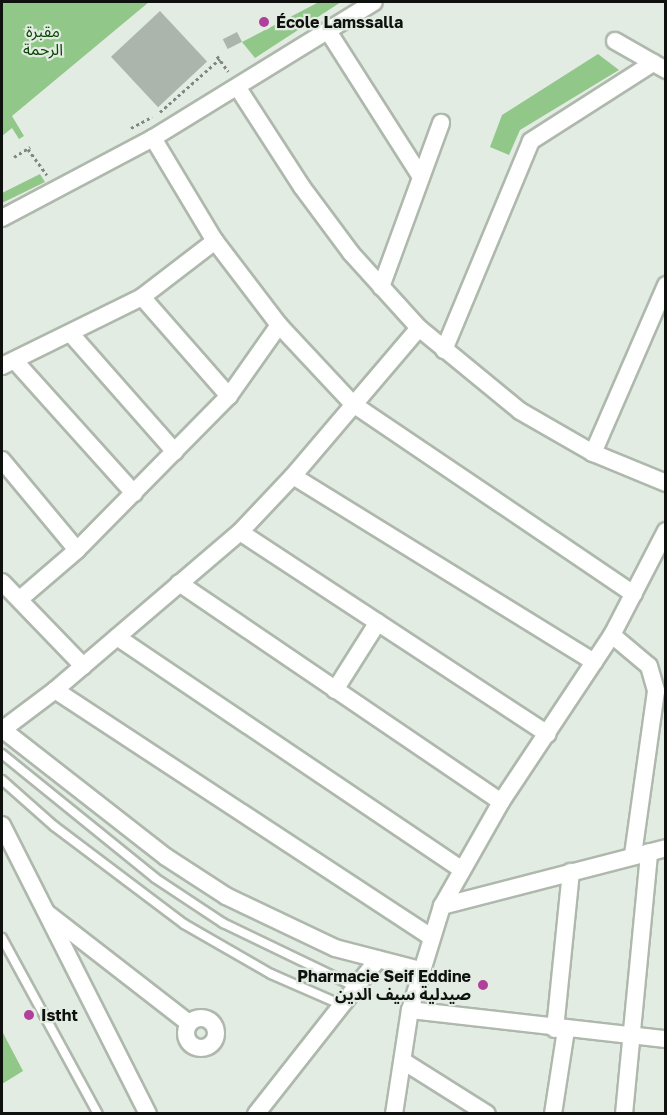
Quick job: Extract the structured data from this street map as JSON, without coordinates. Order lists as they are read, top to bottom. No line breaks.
{"parks":["مقبرة الرحمة"],"places":["École Lamssalla","Pharmacie Seif Eddine صيدلية سيف الدين","Istht"]}
